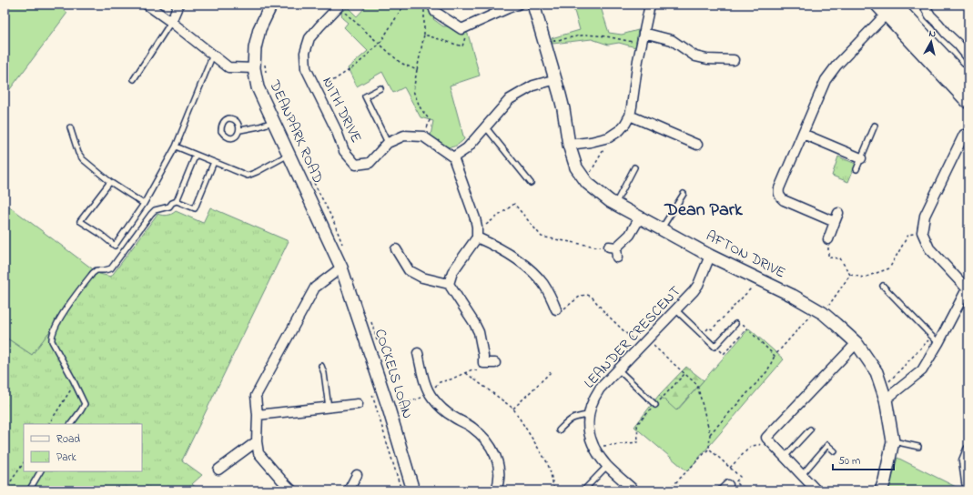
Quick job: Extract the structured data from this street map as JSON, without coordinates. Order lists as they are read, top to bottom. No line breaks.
{"streets":{"street":["NITH DRIVE","DEANPARK ROAD","AFTON DRIVE","LEANDER CRESCENT","COCKELS LOAN"]},"crossings":[["DEANPARK ROAD","COCKELS LOAN"],["AFTON DRIVE","LEANDER CRESCENT"]],"districts":["Dean Park"],"legend":["Road","Park"],"scale_bar":"50 m","north":"top"}
